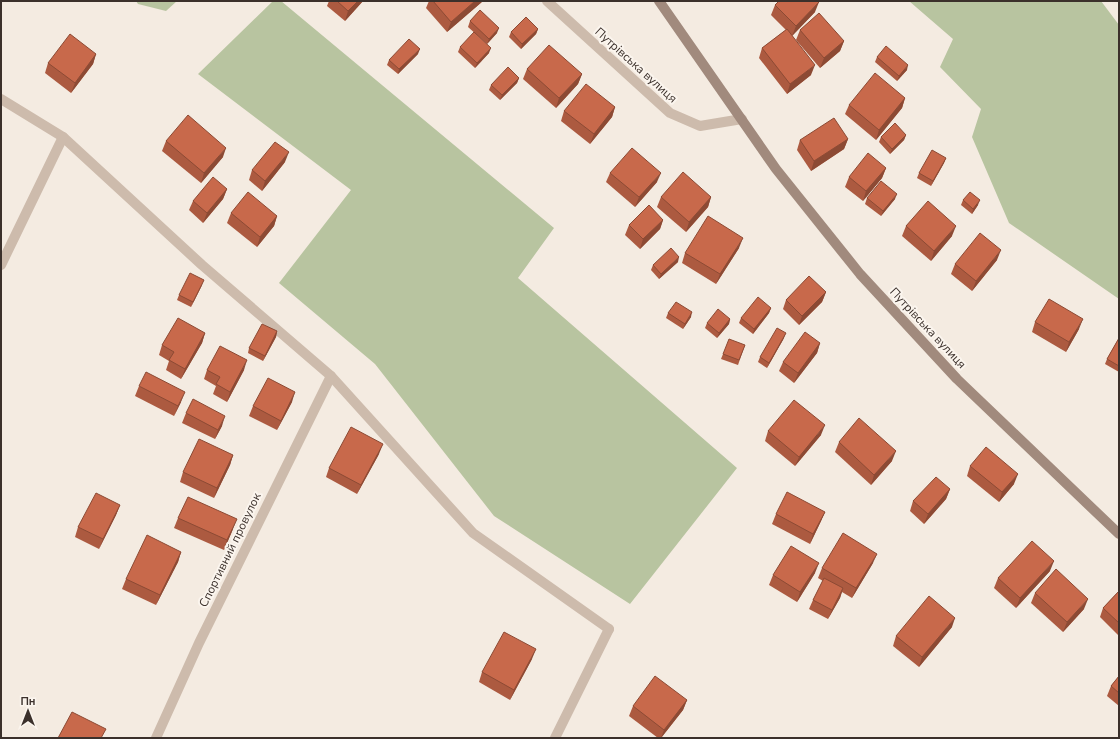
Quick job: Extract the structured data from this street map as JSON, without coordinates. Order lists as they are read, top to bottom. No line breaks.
{"streets":{"main road":["Путрівська вулиця"],"street":["Спортивний провулок"]},"north":"top"}
